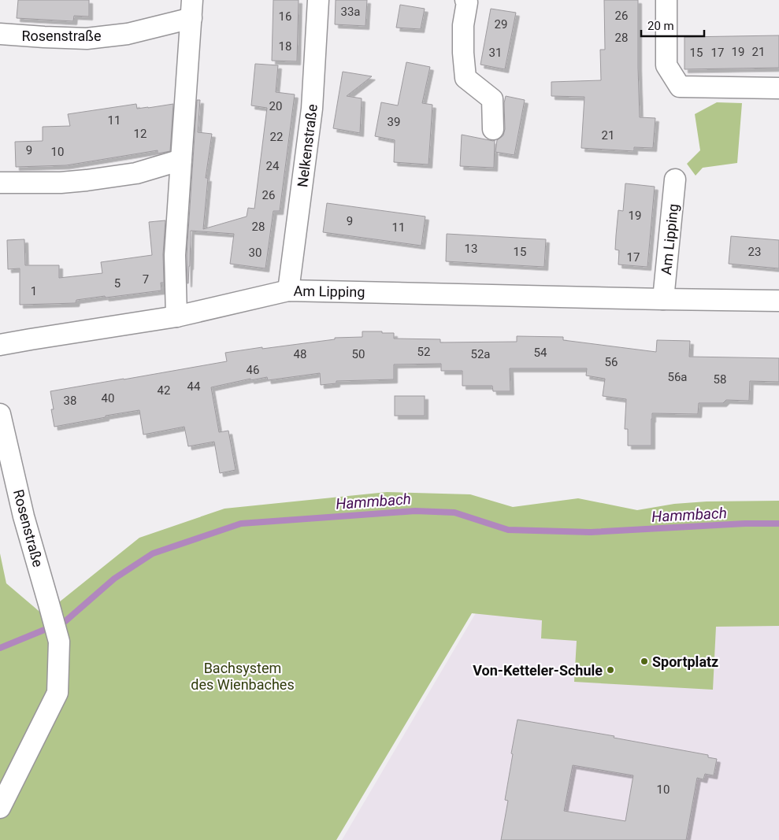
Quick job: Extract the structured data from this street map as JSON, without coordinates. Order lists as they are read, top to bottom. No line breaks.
{"streets":{"street":["Rosenstraße","Nelkenstraße","Am Lipping"]},"crossings":[["Rosenstraße","Am Lipping"],["Nelkenstraße","Am Lipping"]],"water":["Hammbach"],"parks":["Bachsystem des Wienbaches"],"places":["Sportplatz","Von-Ketteler-Schule"],"house_numbers":["33a","26","16","29","28","18","19","21","31","15","17","20","11","39","12","21","22","9","10","24","26","19","9","28","11","13","15","23","30","17","7","5","1","52","54","48","50","52a","56","46","56a","58","44","42","40","38","10"],"scale_bar":"20 m"}
